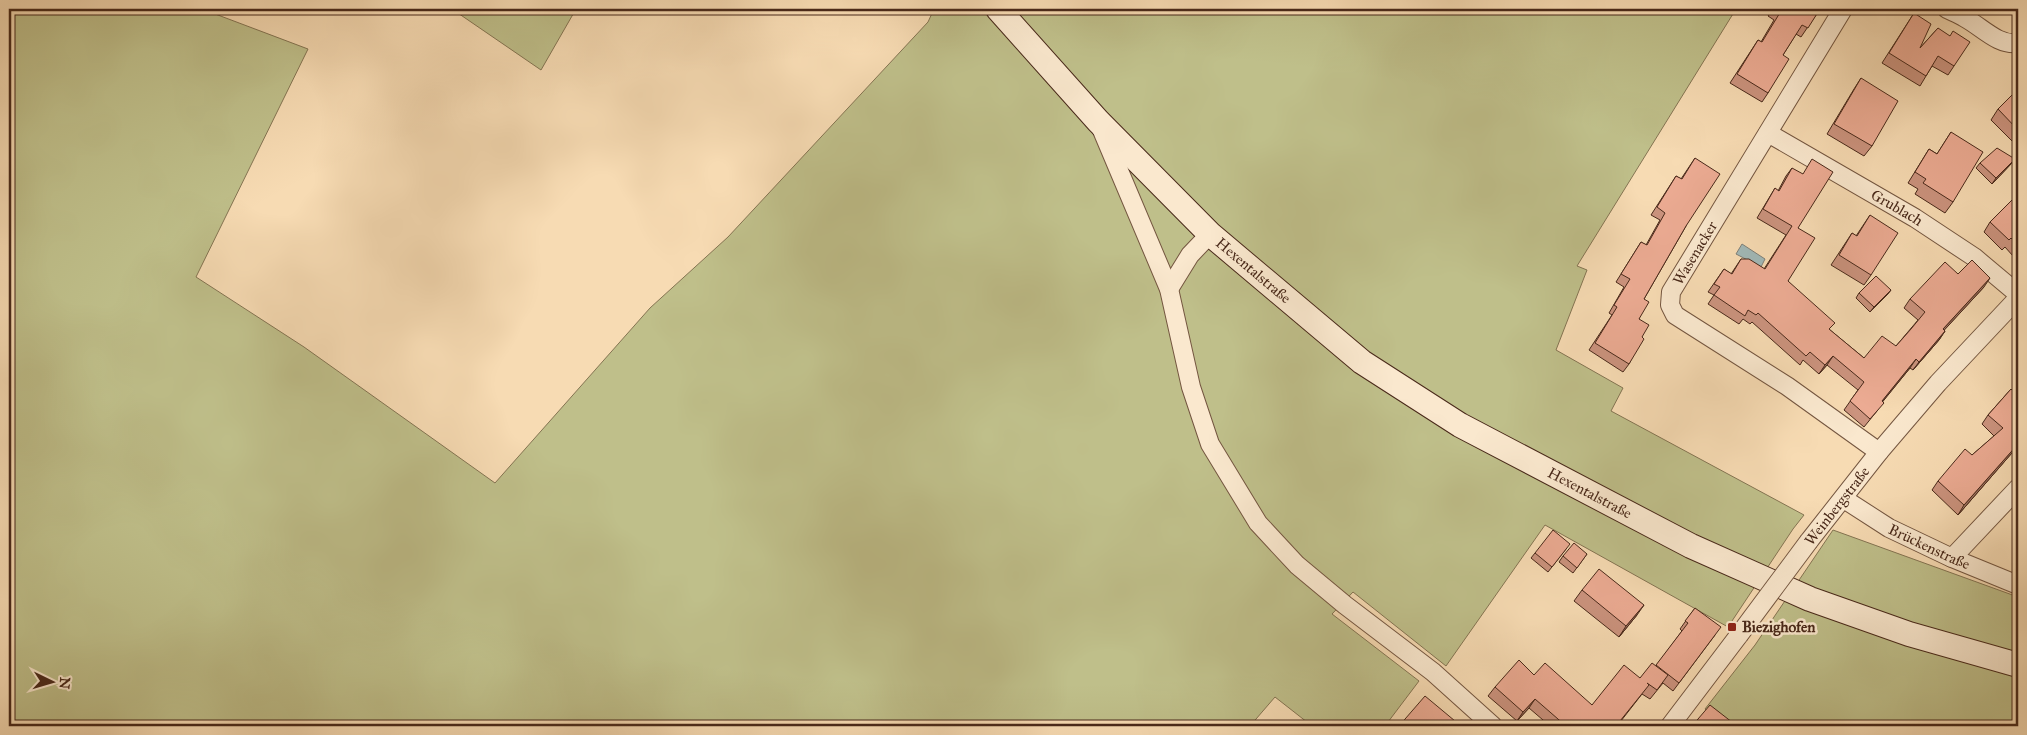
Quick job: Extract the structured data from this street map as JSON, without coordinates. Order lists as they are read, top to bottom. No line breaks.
{"streets":{"main road":["Hexentalstraße"],"street":["Grublach","Wasenacker","Weinbergstraße","Brückenstraße"]},"crossings":[["Grublach","Wasenacker"],["Wasenacker","Weinbergstraße"],["Weinbergstraße","Brückenstraße"]],"places":{"transit":["Biezighofen"]},"north":"right"}
